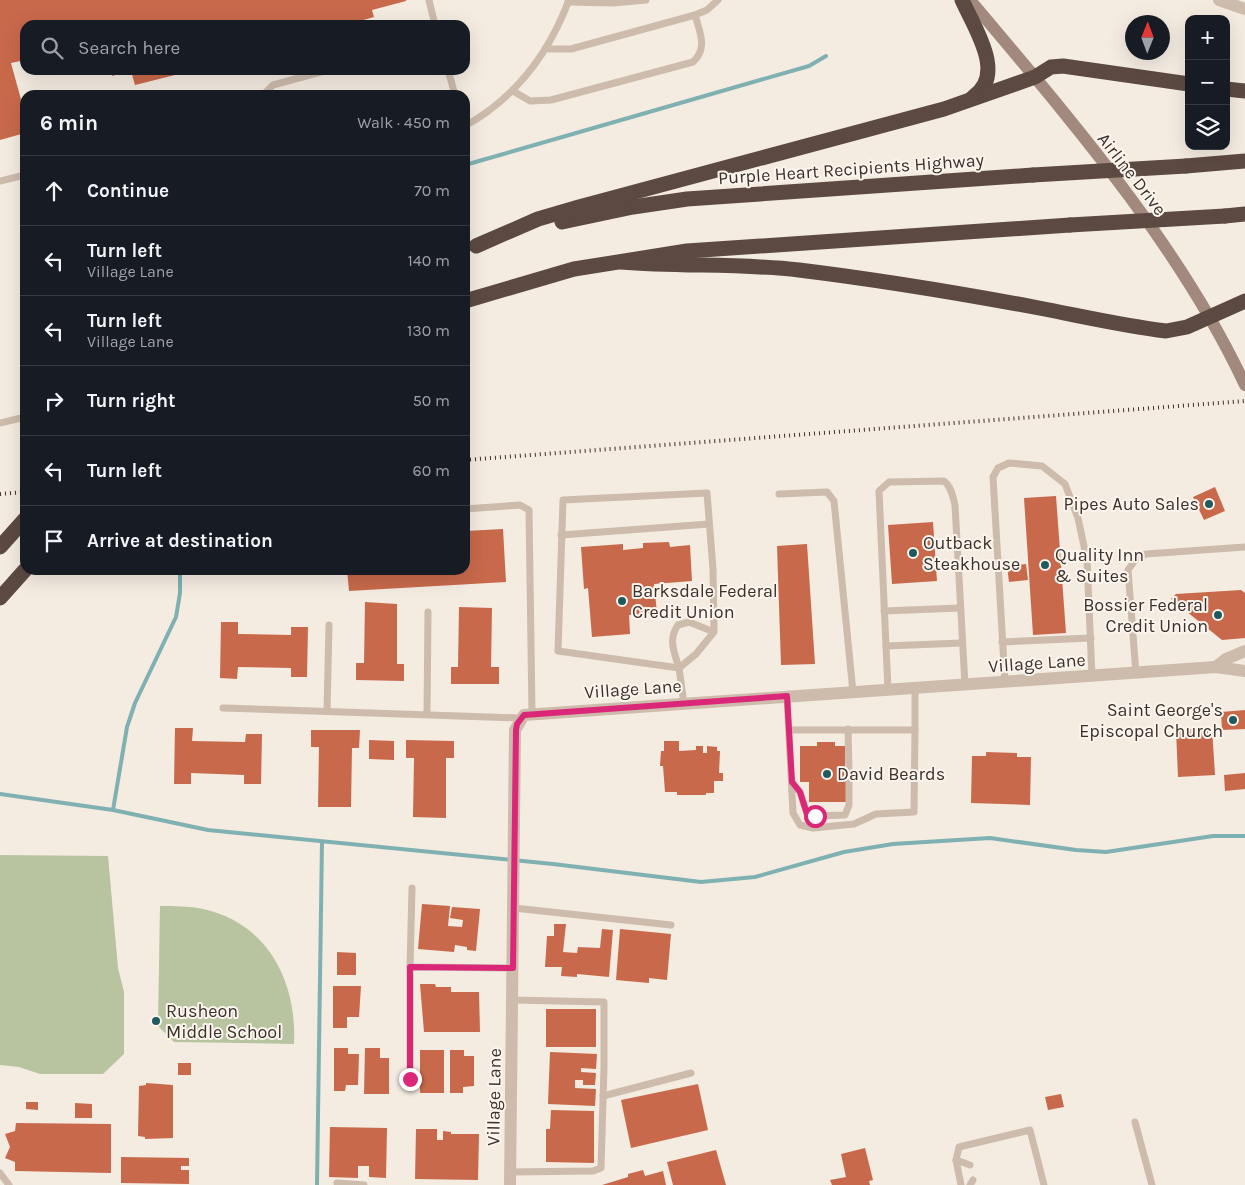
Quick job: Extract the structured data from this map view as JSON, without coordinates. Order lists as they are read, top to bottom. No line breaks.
{"streets":{"highway":["Purple Heart Recipients Highway"],"main road":["Airline Drive"],"street":["Village Lane"]},"places":["Pipes Auto Sales","Outback Steakhouse","Quality Inn & Suites","Barksdale Federal Credit Union","Bossier Federal Credit Union","Saint George's Episcopal Church","David Beards","Rusheon Middle School"],"north":"top","page":{"map_buttons":["+","−"],"search":"Search here","heading":["6 min","Walk · 450 m"],"list":[["Continue","70 m"],["Turn left","Village Lane","140 m"],["Turn left","Village Lane","130 m"],["Turn right","50 m"],["Turn left","60 m"],"Arrive at destination"]}}
